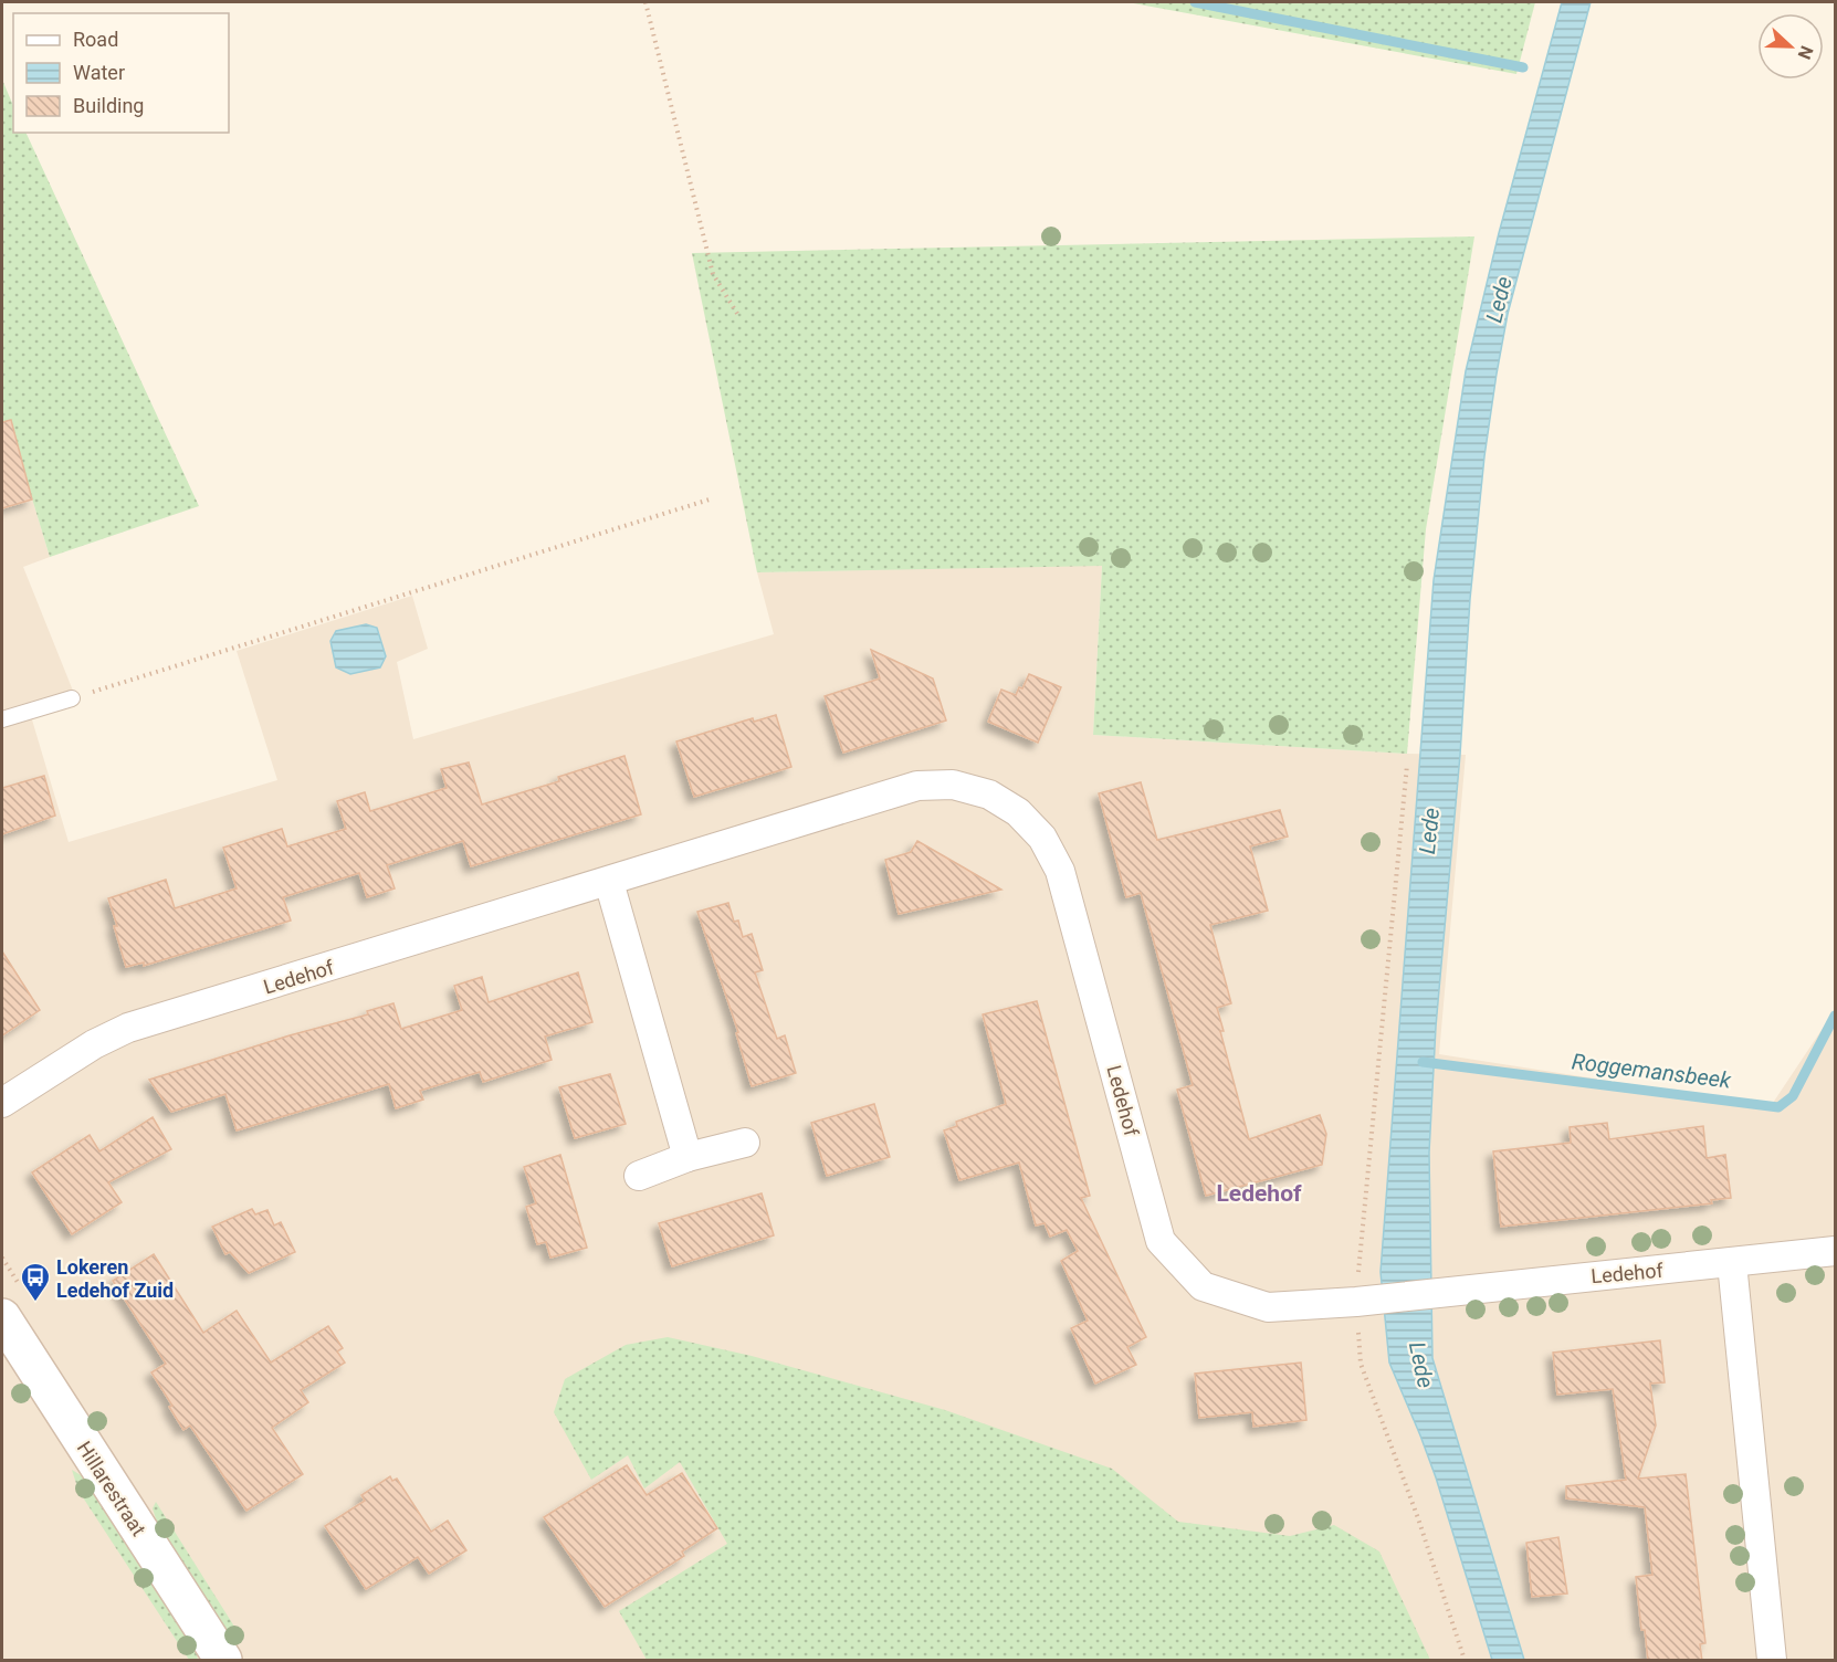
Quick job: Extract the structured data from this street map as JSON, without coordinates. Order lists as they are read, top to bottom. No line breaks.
{"streets":{"main road":["Hillarestraat"],"street":["Ledehof"]},"districts":["Ledehof"],"water":["Lede","Roggemansbeek"],"places":{"bus stop":["Lokeren Ledehof Zuid"]},"legend":["Road","Water","Building"],"north":"right"}
